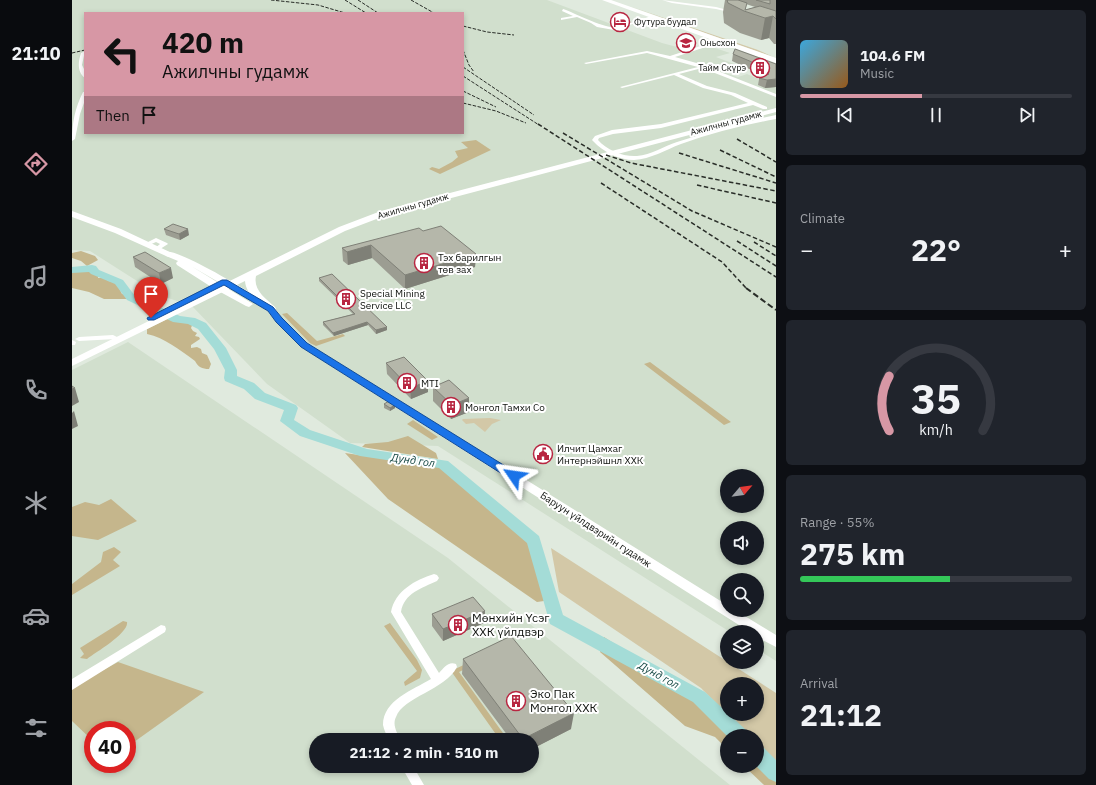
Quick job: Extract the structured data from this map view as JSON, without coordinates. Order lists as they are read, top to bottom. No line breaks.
{"streets":{"main road":["Ажилчны гудамж"],"street":["Баруун үйлдвэрийн гудамж"]},"crossings":[["Ажилчны гудамж","Баруун үйлдвэрийн гудамж"]],"water":["Дунд гол"],"places":{"hotel":["Футура буудал"],"school or university":["Оньсхон"],"building":["Тайм Скүрэ","Тэх барилгын төв зах","Special Mining Service LLC","MTI","Монгол Тамхи Со","Мөнхийн Үсэг ХХК үйлдвэр","Эко Пак Монгол ХХК"],"public building":["Илчит Цамхаг Интернэйшнл ХХК"]},"north":"top right","page":{"tabs":"21:10","turn":["420 m","Ажилчны гудамж"],"song":["104.6 FM","Music"],"then":"Then","tile":["Climate",["Range · 55%","275 km"],["Arrival","21:12"]],"heat":["−","22°","+"],"map_buttons":["+","−"],"limit":"40","trip":"21:12 · 2 min · 510 m","gauge":["35","km/h"]}}
